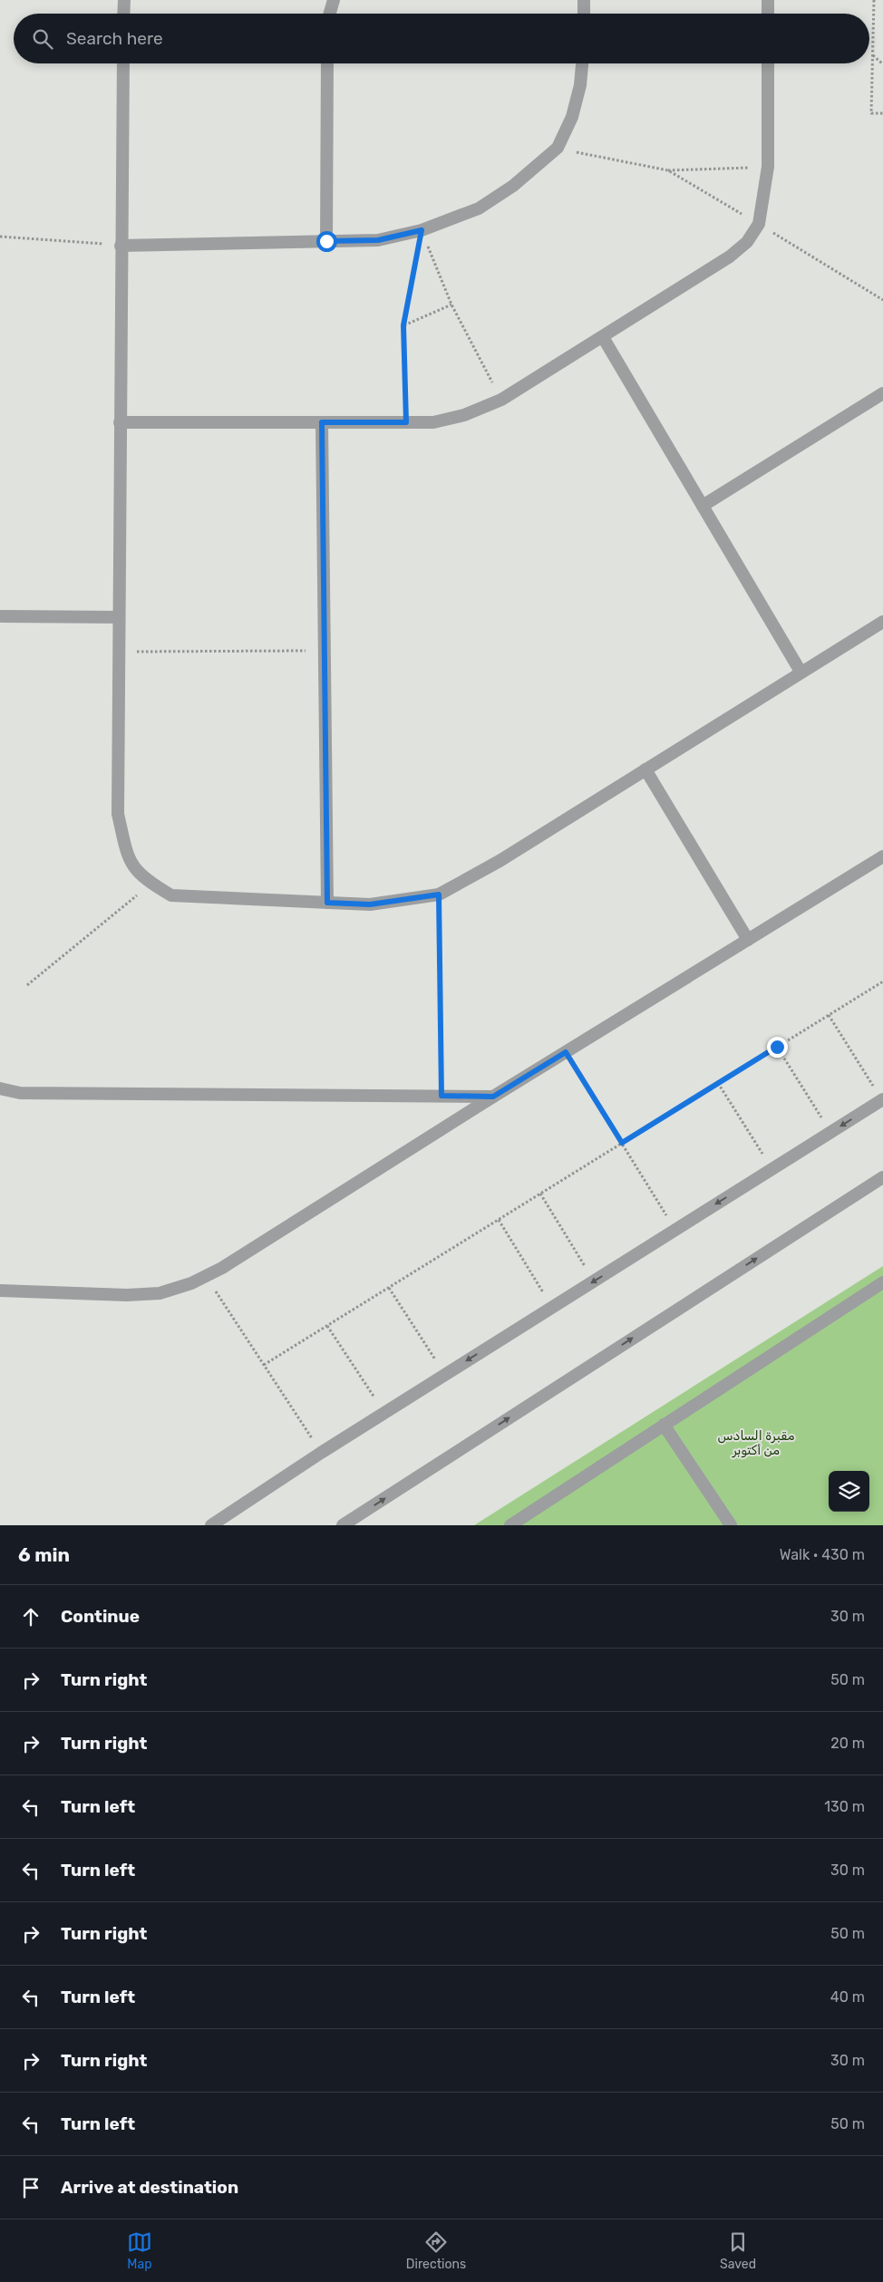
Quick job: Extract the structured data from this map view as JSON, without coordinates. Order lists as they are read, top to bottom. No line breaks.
{"parks":["مقبرة السادس من أكتوبر"],"page":{"search":"Search here","heading":["6 min","Walk · 430 m"],"list":[["Continue","30 m"],["Turn right","50 m"],["Turn right","20 m"],["Turn left","130 m"],["Turn left","30 m"],["Turn right","50 m"],["Turn left","40 m"],["Turn right","30 m"],["Turn left","50 m"],"Arrive at destination"],"nav":["Map","Directions","Saved"]}}
